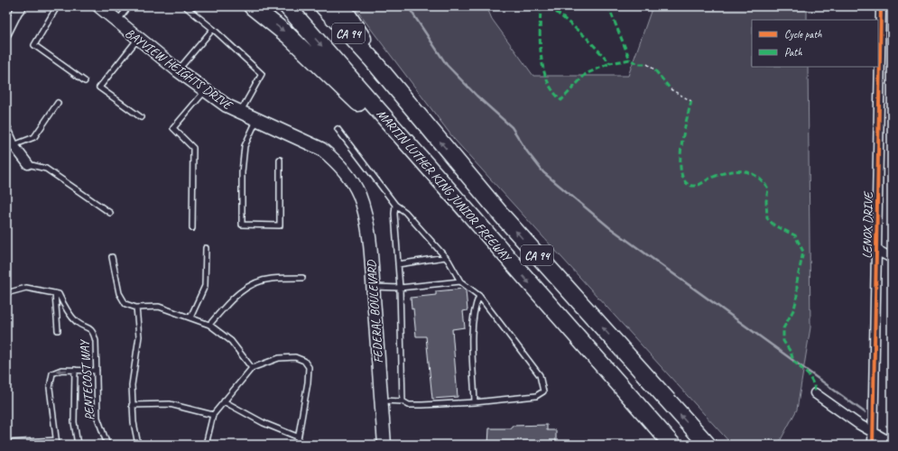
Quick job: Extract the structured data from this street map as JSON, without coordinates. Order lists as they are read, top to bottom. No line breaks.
{"streets":{"highway":["CA 94","MARTIN LUTHER KING JUNIOR FREEWAY"],"main road":["BAYVIEW HEIGHTS DRIVE","FEDERAL BOULEVARD"],"street":["LENOX DRIVE"],"lane":["PENTECOST WAY"]},"crossings":[["BAYVIEW HEIGHTS DRIVE","FEDERAL BOULEVARD"]],"legend":["Cycle path","Path"]}
